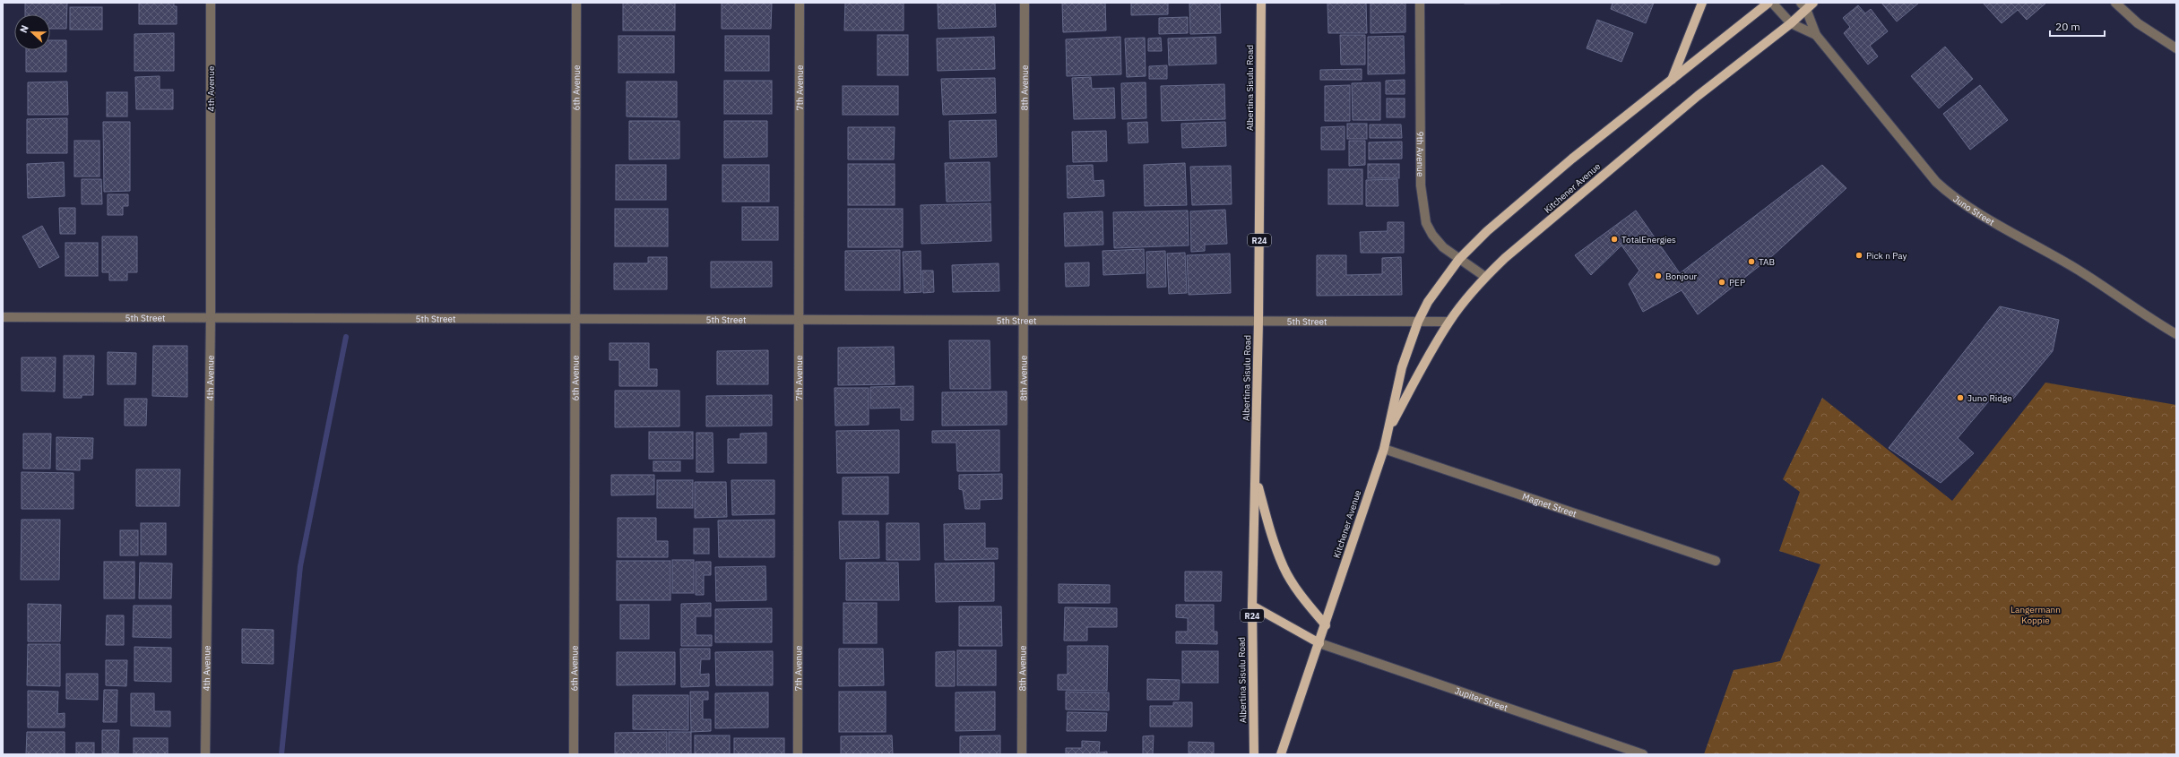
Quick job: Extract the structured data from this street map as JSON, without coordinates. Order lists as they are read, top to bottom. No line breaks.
{"streets":{"main road":["Albertina Sisulu Road","Kitchener Avenue","R24"],"street":["4th Avenue","6th Avenue","7th Avenue","8th Avenue","9th Avenue","Juno Street","5th Street","Magnet Street","Jupiter Street"]},"crossings":[["Albertina Sisulu Road","R24"],["Albertina Sisulu Road","5th Street"],["4th Avenue","5th Street"],["6th Avenue","5th Street"],["7th Avenue","5th Street"],["8th Avenue","5th Street"],["9th Avenue","Kitchener Avenue"],["Kitchener Avenue","R24"],["Kitchener Avenue","5th Street"],["Kitchener Avenue","Magnet Street"],["Kitchener Avenue","Jupiter Street"]],"parks":["Langermann Koppie"],"places":["TotalEnergies","Pick n Pay","TAB","Bonjour","PEP","Juno Ridge"],"scale_bar":"20 m","north":"left"}
